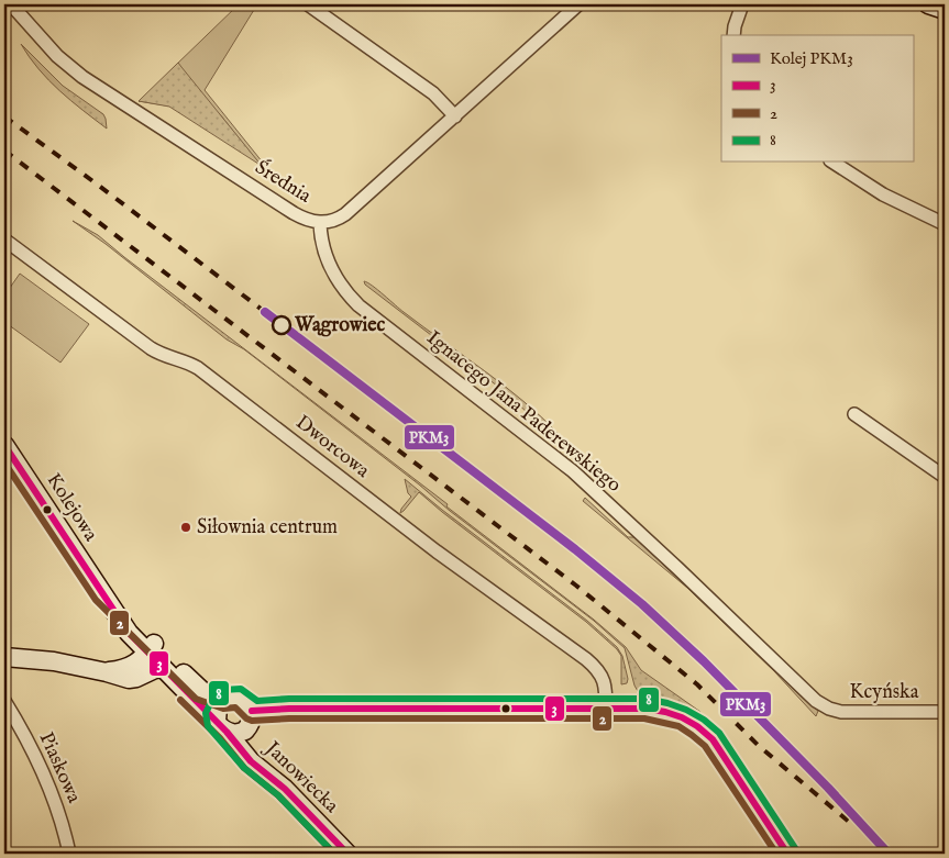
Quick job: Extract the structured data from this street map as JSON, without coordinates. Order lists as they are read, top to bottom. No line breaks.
{"streets":{"street":["Średnia","Ignacego Jana Paderewskiego","Dworcowa","Kolejowa","Kcyńska","Piaskowa","Janowiecka"]},"crossings":[["Średnia","Ignacego Jana Paderewskiego"],["Ignacego Jana Paderewskiego","Kcyńska"],["Kolejowa","Janowiecka"]],"places":["Wągrowiec","Siłownia centrum"],"lines":["rail line PKM3","transit line 3","transit line 2","transit line 8"],"legend":["Kolej PKM3","3","2","8"]}
